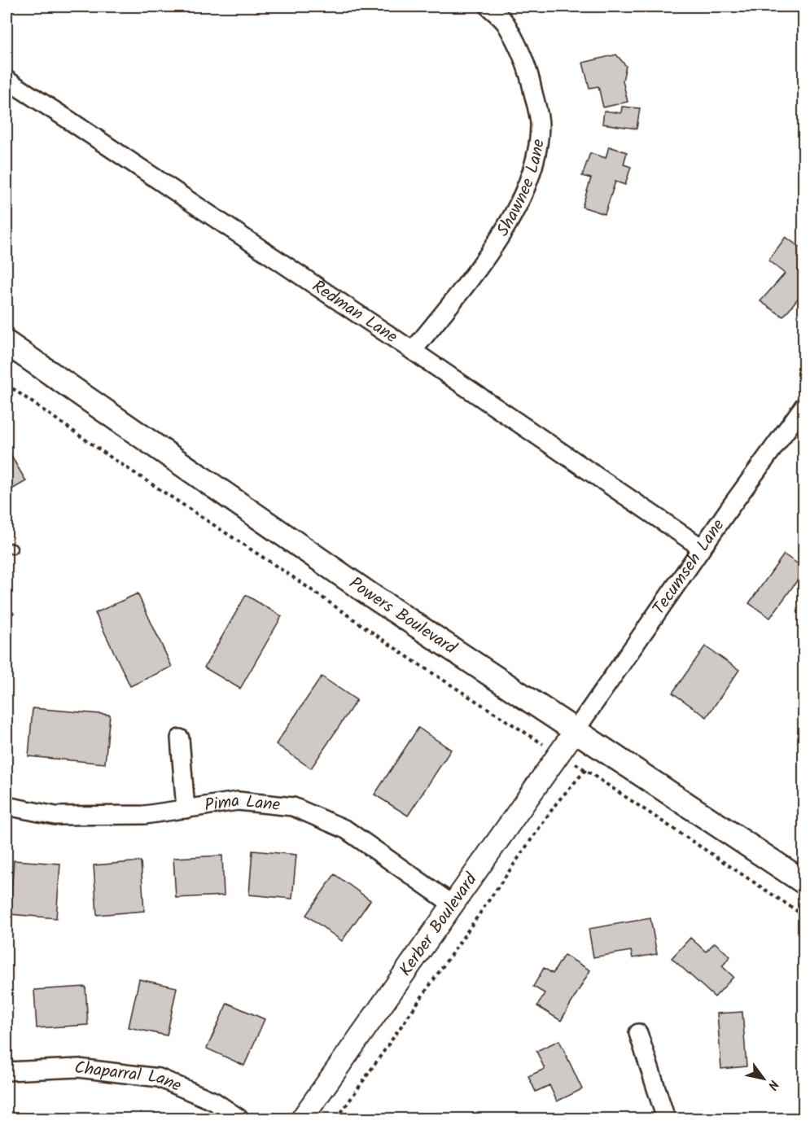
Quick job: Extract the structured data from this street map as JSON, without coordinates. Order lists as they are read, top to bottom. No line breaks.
{"streets":{"main road":["Powers Boulevard"],"street":["Shawnee Lane","Redman Lane","Tecumseh Lane","Pima Lane","Kerber Boulevard","Chaparral Lane"]},"crossings":[["Shawnee Lane","Redman Lane"],["Redman Lane","Tecumseh Lane"],["Tecumseh Lane","Powers Boulevard"],["Tecumseh Lane","Kerber Boulevard"],["Powers Boulevard","Kerber Boulevard"],["Pima Lane","Kerber Boulevard"]],"north":"bottom right"}
